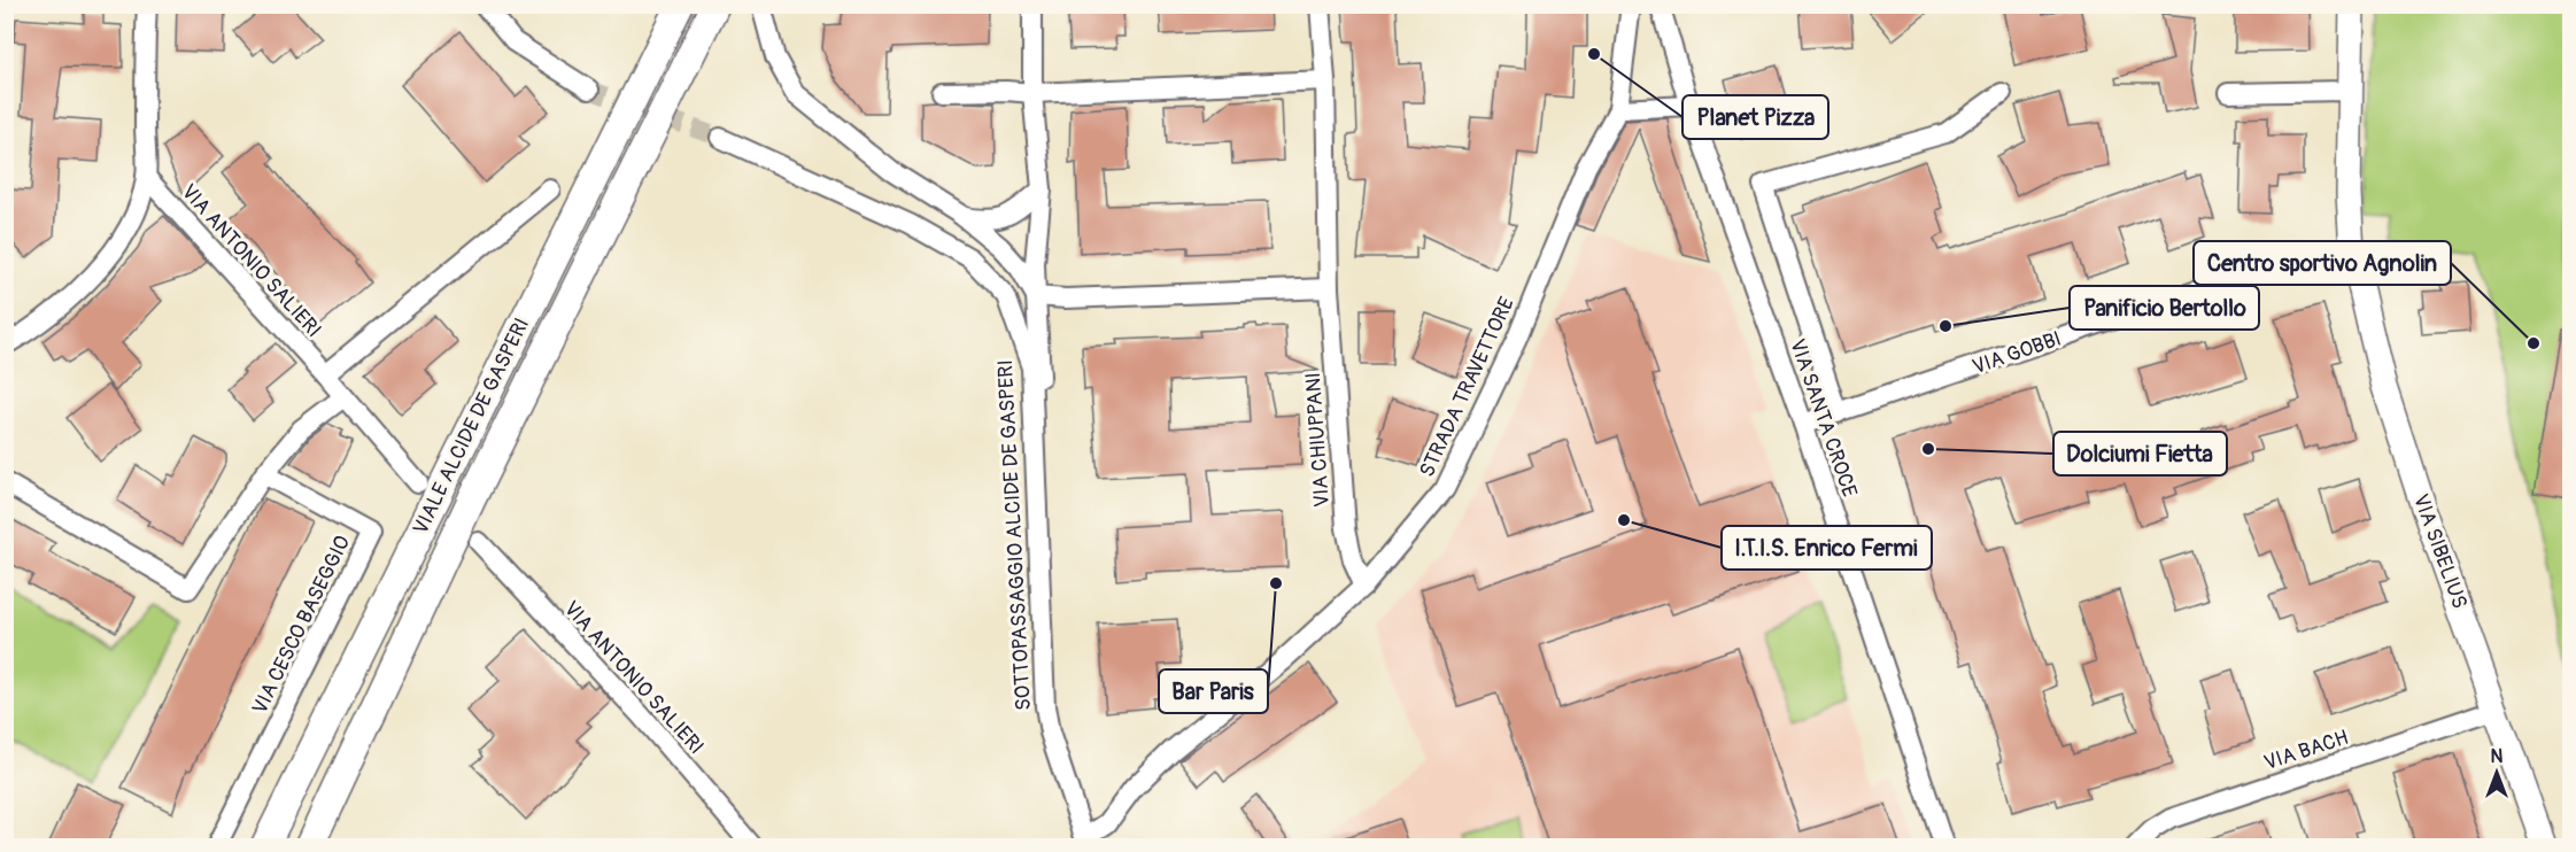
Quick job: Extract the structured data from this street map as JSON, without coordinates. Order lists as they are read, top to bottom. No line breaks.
{"streets":{"main road":["VIALE ALCIDE DE GASPERI"],"street":["VIA ANTONIO SALIERI","VIA GOBBI","STRADA TRAVETTORE","VIA SANTA CROCE","VIA CHIUPPANI","SOTTOPASSAGGIO ALCIDE DE GASPERI","VIA SIBELIUS","VIA CESCO BASEGGIO","VIA BACH"]},"crossings":[["VIA GOBBI","VIA SANTA CROCE"],["VIA GOBBI","VIA SIBELIUS"],["STRADA TRAVETTORE","VIA CHIUPPANI"],["STRADA TRAVETTORE","SOTTOPASSAGGIO ALCIDE DE GASPERI"],["VIA SIBELIUS","VIA BACH"]],"places":["Planet Pizza","Panificio Bertollo","Centro sportivo Agnolin","Dolciumi Fietta","I.T.I.S. Enrico Fermi","Bar Paris"],"north":"top"}
